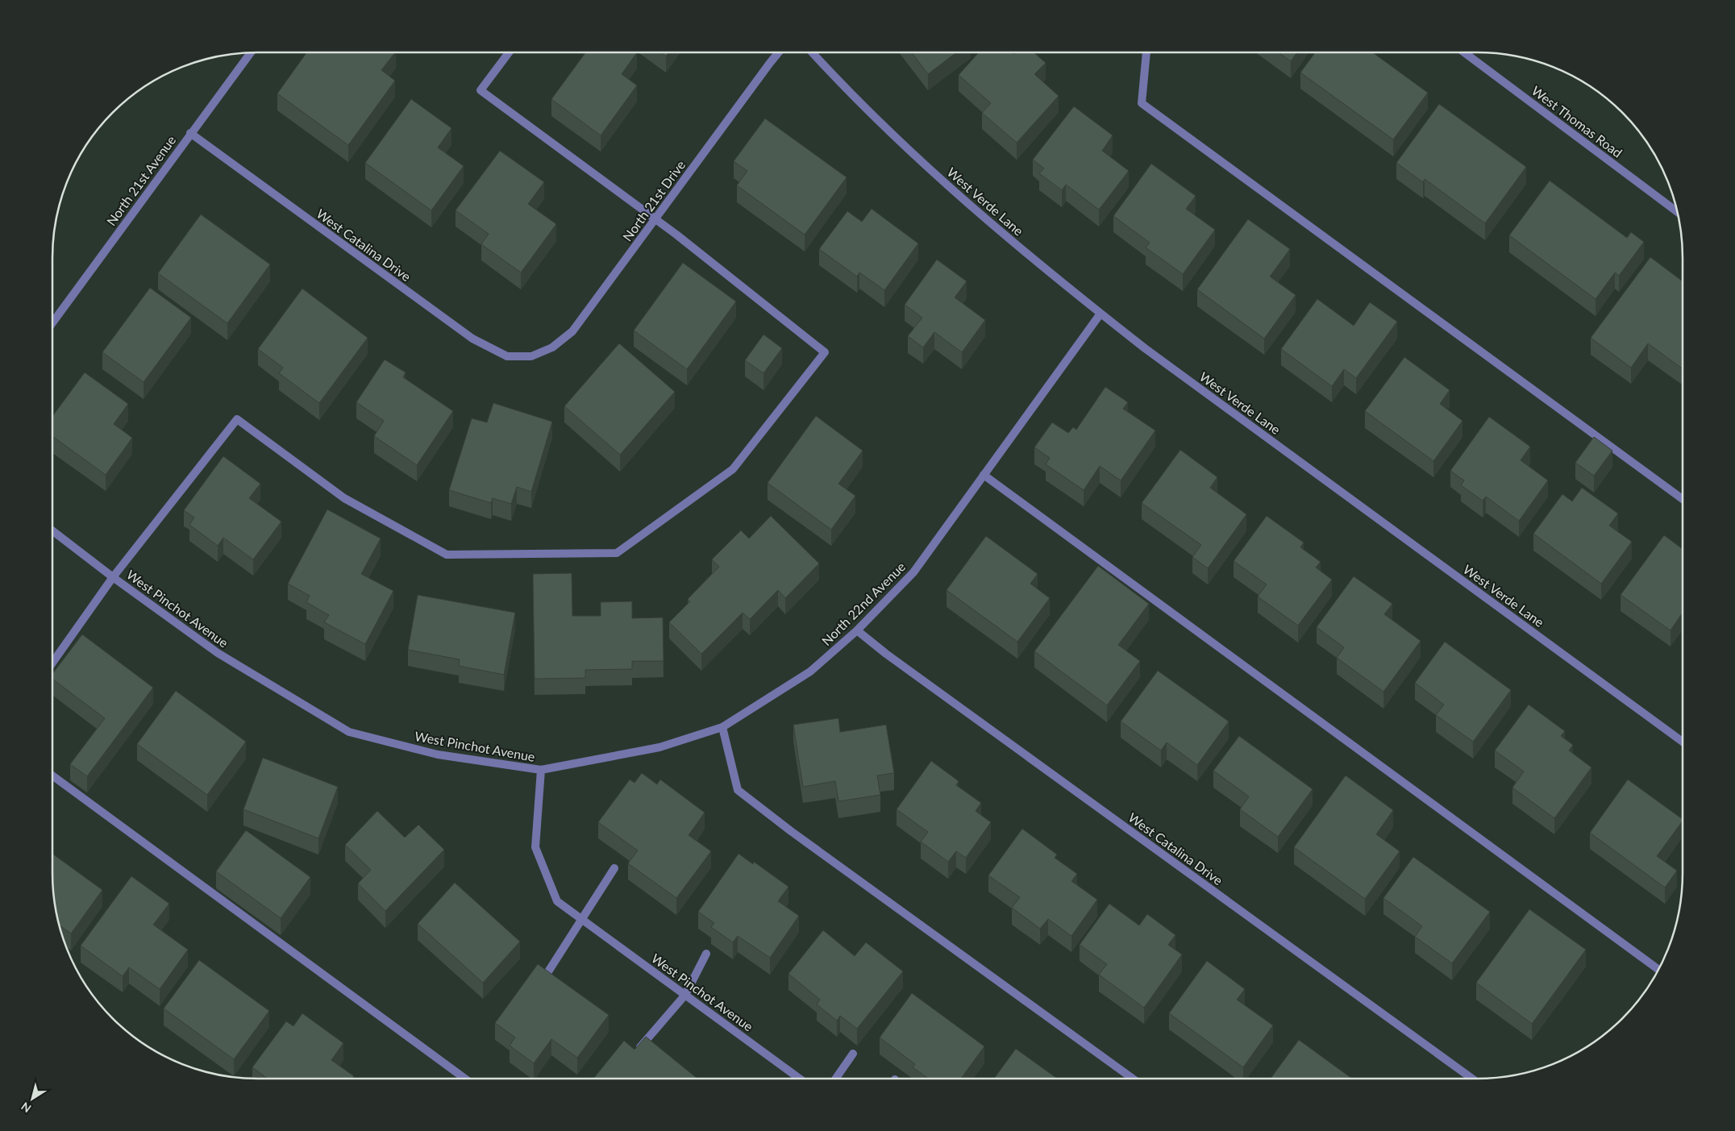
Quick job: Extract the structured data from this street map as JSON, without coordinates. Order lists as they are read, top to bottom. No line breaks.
{"streets":{"street":["West Thomas Road","North 21st Avenue","North 21st Drive","West Verde Lane","West Catalina Drive","North 22nd Avenue","West Pinchot Avenue"]},"crossings":[["North 21st Avenue","West Catalina Drive"],["North 21st Drive","West Catalina Drive"],["West Verde Lane","North 22nd Avenue"],["West Catalina Drive","North 22nd Avenue"],["North 22nd Avenue","West Pinchot Avenue"]],"north":"bottom left"}
